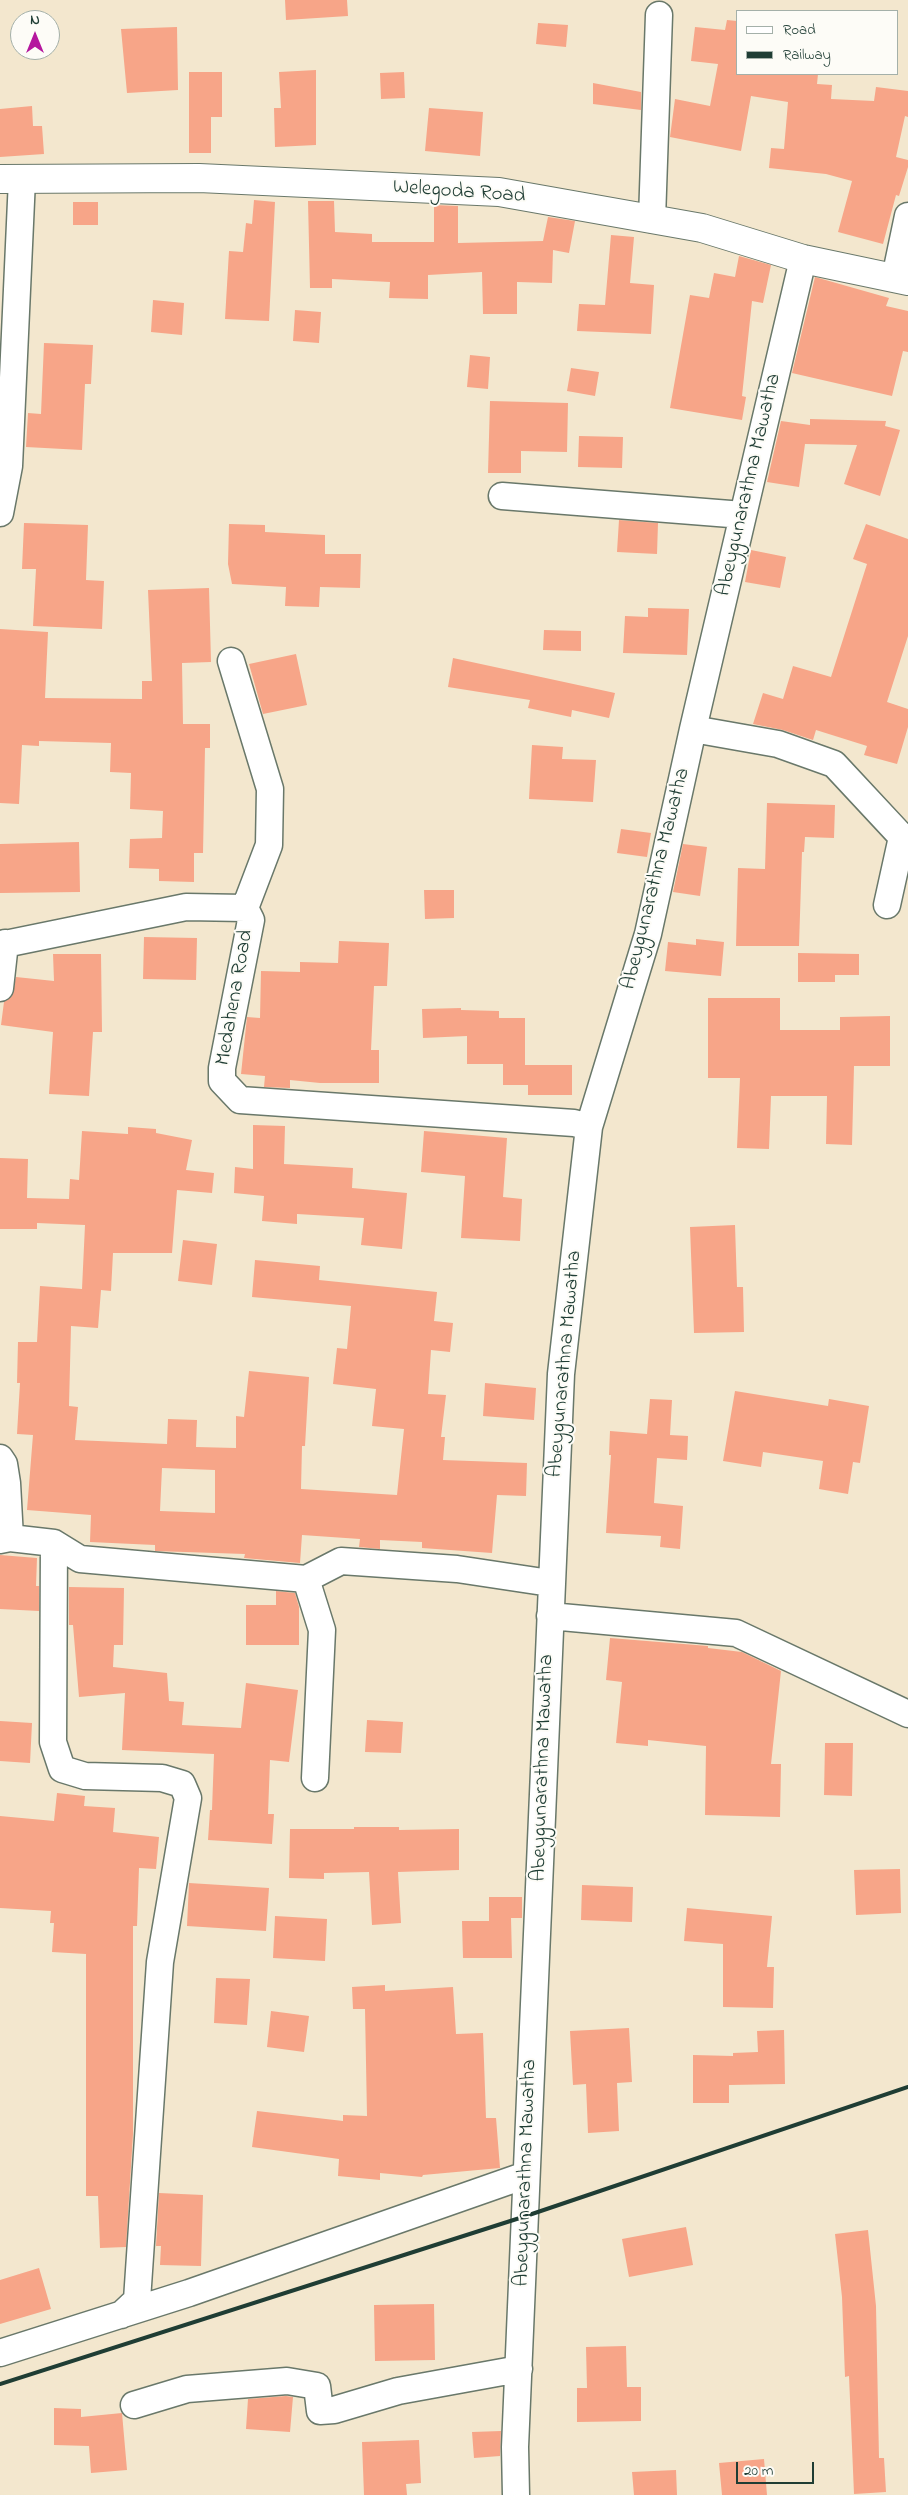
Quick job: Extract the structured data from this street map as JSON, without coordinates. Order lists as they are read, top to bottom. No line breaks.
{"streets":{"street":["Welegoda Road","Abeygunarathna Mawatha","Medahena Road"]},"crossings":[["Welegoda Road","Abeygunarathna Mawatha"],["Abeygunarathna Mawatha","Medahena Road"]],"legend":["Road","Railway"],"scale_bar":"20 m","north":"top"}
